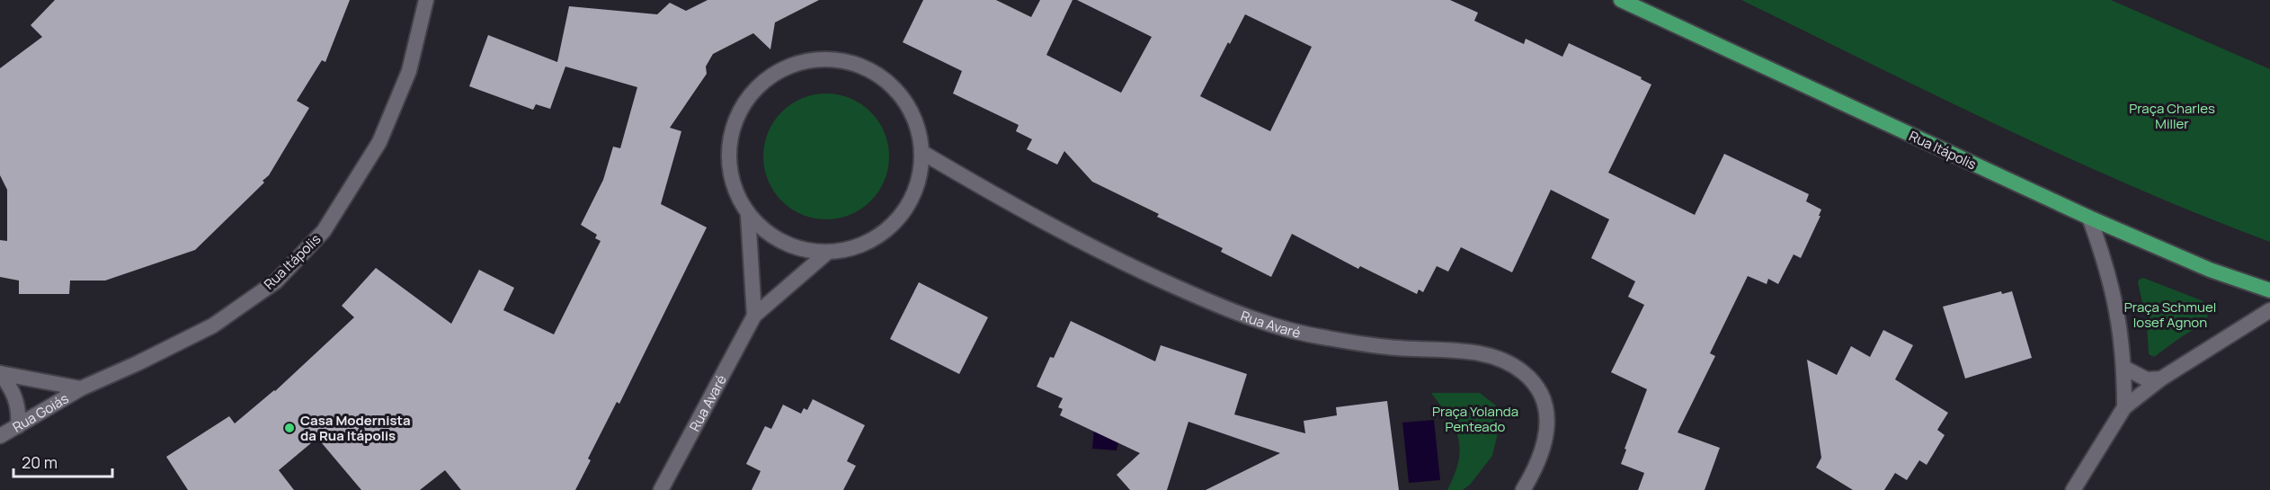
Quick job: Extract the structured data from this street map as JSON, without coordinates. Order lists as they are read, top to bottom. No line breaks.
{"streets":{"main road":["Rua Itápolis"],"street":["Rua Avaré","Rua Goiás"]},"crossings":[["Rua Itápolis","Rua Goiás"]],"parks":["Praça Charles Miller","Praça Schmuel Iosef Agnon","Praça Yolanda Penteado"],"places":["Casa Modernista da Rua Itápolis"],"scale_bar":"20 m"}
